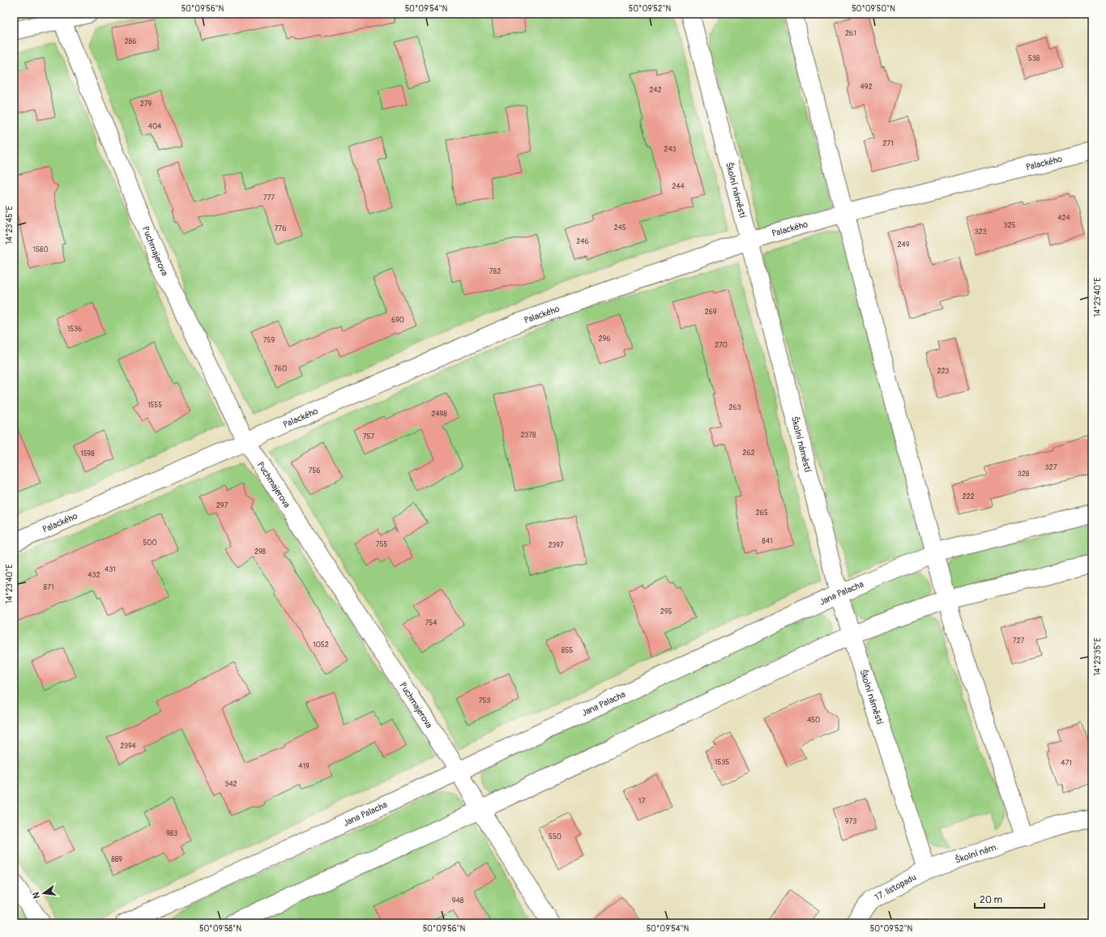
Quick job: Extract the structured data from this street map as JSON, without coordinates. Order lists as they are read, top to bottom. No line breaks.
{"streets":{"street":["Palackého","Školní náměstí","Puchmajerova","Jana Palacha","Školní nám.","17. listopadu"]},"crossings":[["Palackého","Školní náměstí"],["Palackého","Puchmajerova"],["Školní náměstí","Jana Palacha"],["Školní náměstí","Školní nám."],["Školní náměstí","17. listopadu"],["Puchmajerova","Jana Palacha"],["Školní nám.","17. listopadu"]],"house_numbers":["261","286","538","492","242","279","404","271","243","244","777","424","325","245","776","323","246","249","1580","782","269","690","1536","296","759","270","760","223","1555","263","2498","2378","757","262","1598","327","756","328","222","297","265","841","500","755","2397","298","431","432","871","295","754","727","1052","855","753","450","2394","1535","471","419","342","17","973","983","550","889","948"],"scale_bar":"20 m","north":"left","coordinates":["50°09'56\"N","50°09'54\"N","50°09'52\"N","50°09'50\"N","14°23'45\"E","14°23'40\"E","14°23'35\"E","50°09'58\"N"]}
